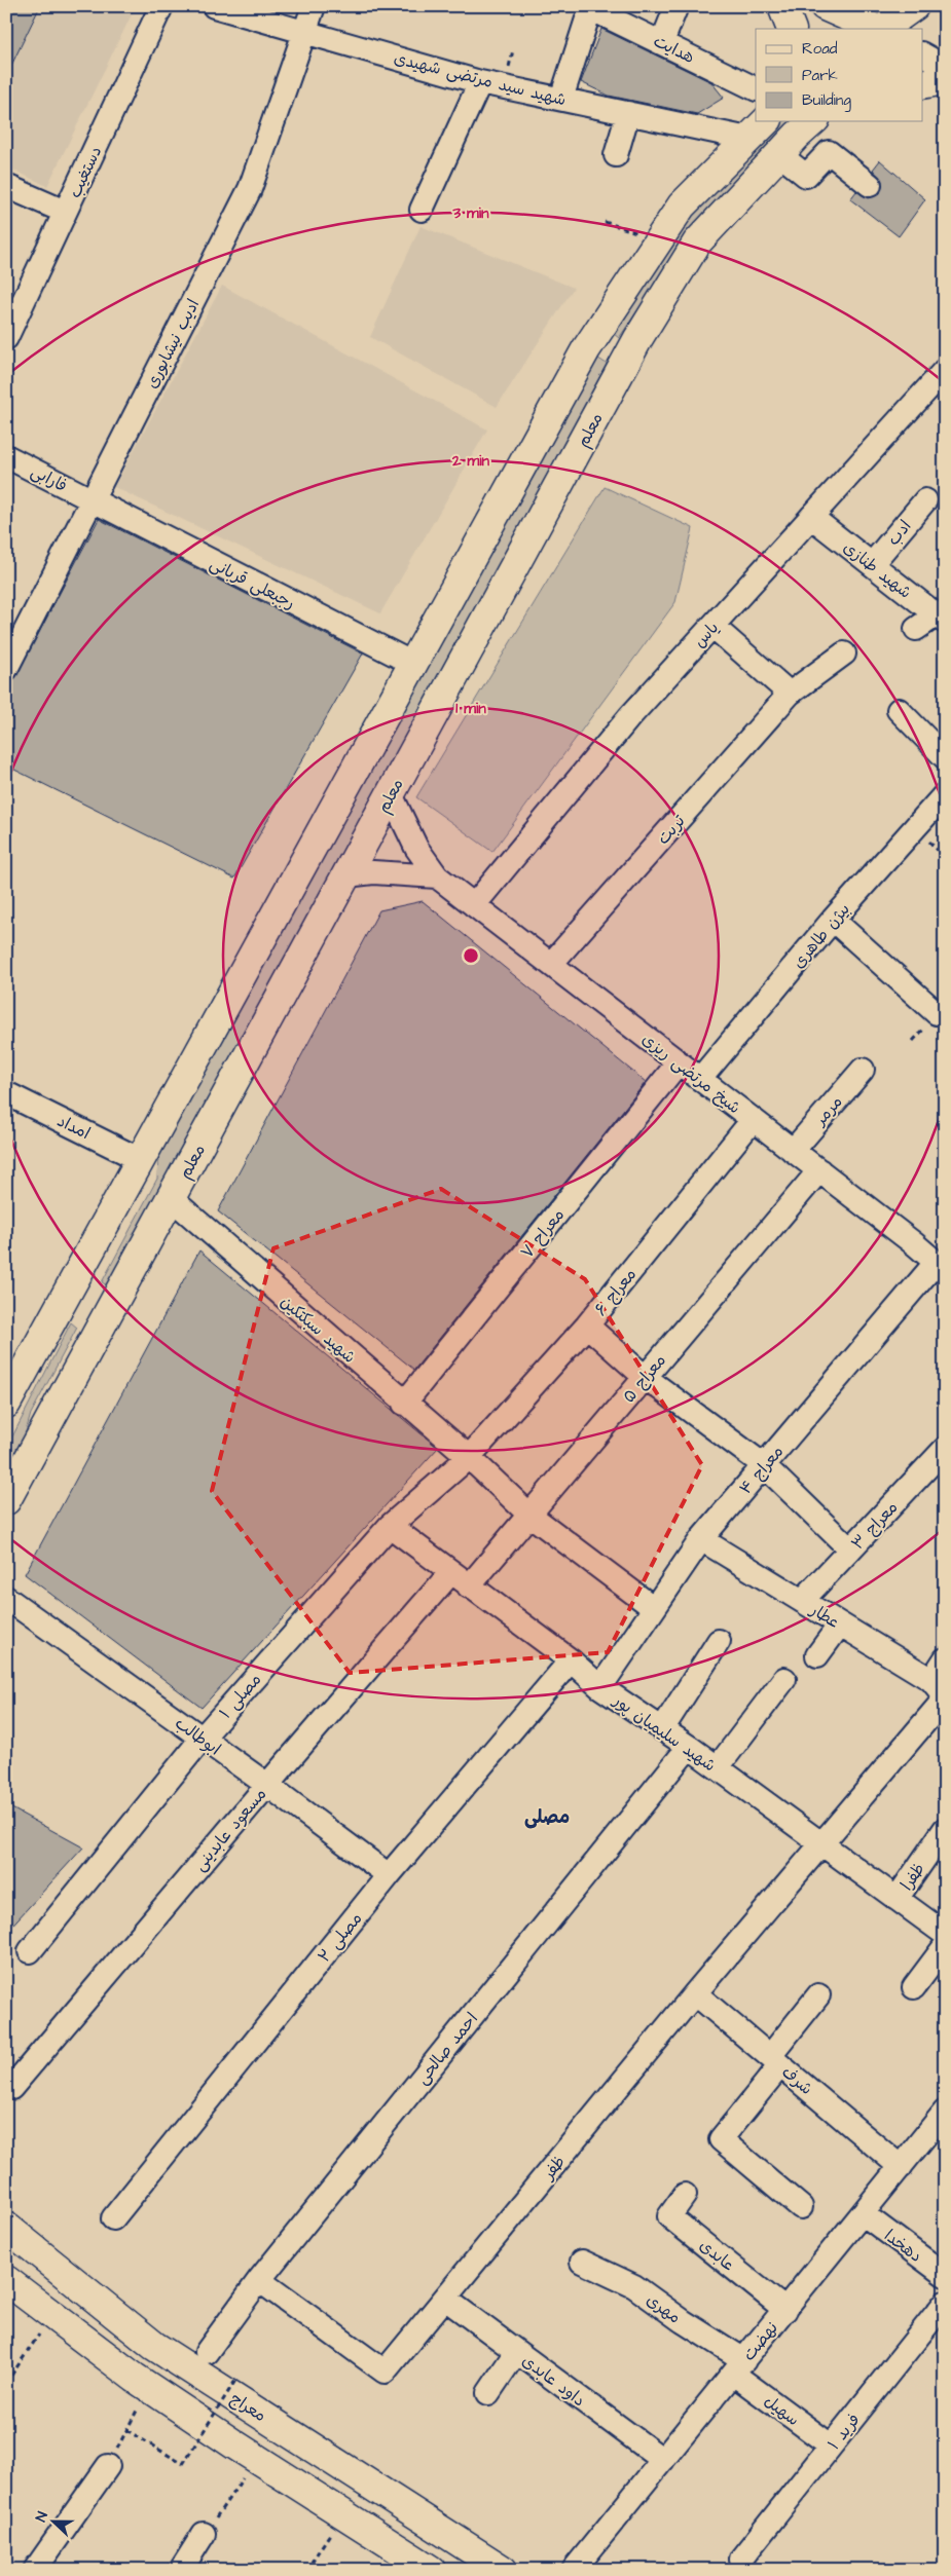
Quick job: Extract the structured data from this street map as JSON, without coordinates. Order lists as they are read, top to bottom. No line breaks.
{"streets":{"main road":["معلم","معراج"],"street":["هدایت","شهید سید مرتضی شهیدی","دستغیب","ادیب نیشابوری","فارابی","ادب","شهید طنازی","رجبعلی قربانی","یاس","تربت","بیژن طاهری","شیخ مرتضی ریزی","مرمر","امداد","معراح ۷","معراج ۶","شهید سبکتکین","معراج ۵","معراج ۴","معراج ۳","عطار","مصلی ۱","شهید سلیمیان پور","ابوطالب","مسعود عابدینی","ظفرا","مصلی ۲","احمد صالحی","شرف","ظفر","دهخدا","عابدی","مهری","نهضت","داود عابدی","سهیل","فرید ۱"]},"crossings":[["شهید سید مرتضی شهیدی","ادیب نیشابوری"],["ادیب نیشابوری","فارابی"],["ادیب نیشابوری","رجبعلی قربانی"],["معلم","شیخ مرتضی ریزی"],["معلم","شهید سبکتکین"],["فارابی","رجبعلی قربانی"],["ادب","شهید طنازی"],["شهید طنازی","یاس"],["یاس","شیخ مرتضی ریزی"],["تربت","شیخ مرتضی ریزی"],["بیژن طاهری","شیخ مرتضی ریزی"],["شیخ مرتضی ریزی","مرمر"],["شیخ مرتضی ریزی","معراح ۷"],["شیخ مرتضی ریزی","معراج ۶"],["شیخ مرتضی ریزی","معراج ۵"],["شیخ مرتضی ریزی","معراج ۴"],["معراح ۷","شهید سبکتکین"],["معراج ۶","شهید سبکتکین"],["معراج ۶","مصلی ۱"],["شهید سبکتکین","معراج ۵"],["شهید سبکتکین","معراج ۴"],["شهید سبکتکین","مصلی ۱"],["معراج ۵","شهید سلیمیان پور"],["معراج ۵","مسعود عابدینی"],["معراج ۴","عطار"],["معراج ۴","شهید سلیمیان پور"],["معراج ۳","عطار"],["عطار","ظفر"],["مصلی ۱","شهید سلیمیان پور"],["مصلی ۱","ابوطالب"],["شهید سلیمیان پور","مسعود عابدینی"],["شهید سلیمیان پور","ظفرا"],["شهید سلیمیان پور","مصلی ۲"],["شهید سلیمیان پور","احمد صالحی"],["شهید سلیمیان پور","ظفر"],["ابوطالب","مسعود عابدینی"],["ابوطالب","مصلی ۲"],["احمد صالحی","ظفر"],["شرف","ظفر"],["شرف","نهضت"],["ظفر","داود عابدی"],["دهخدا","نهضت"],["عابدی","نهضت"],["مهری","نهضت"],["مهری","سهیل"],["نهضت","داود عابدی"],["نهضت","سهیل"],["سهیل","فرید ۱"]],"districts":["مصلی"],"legend":["Road","Park","Building"],"north":"left","rings":["3 min","2 min","1 min"]}
